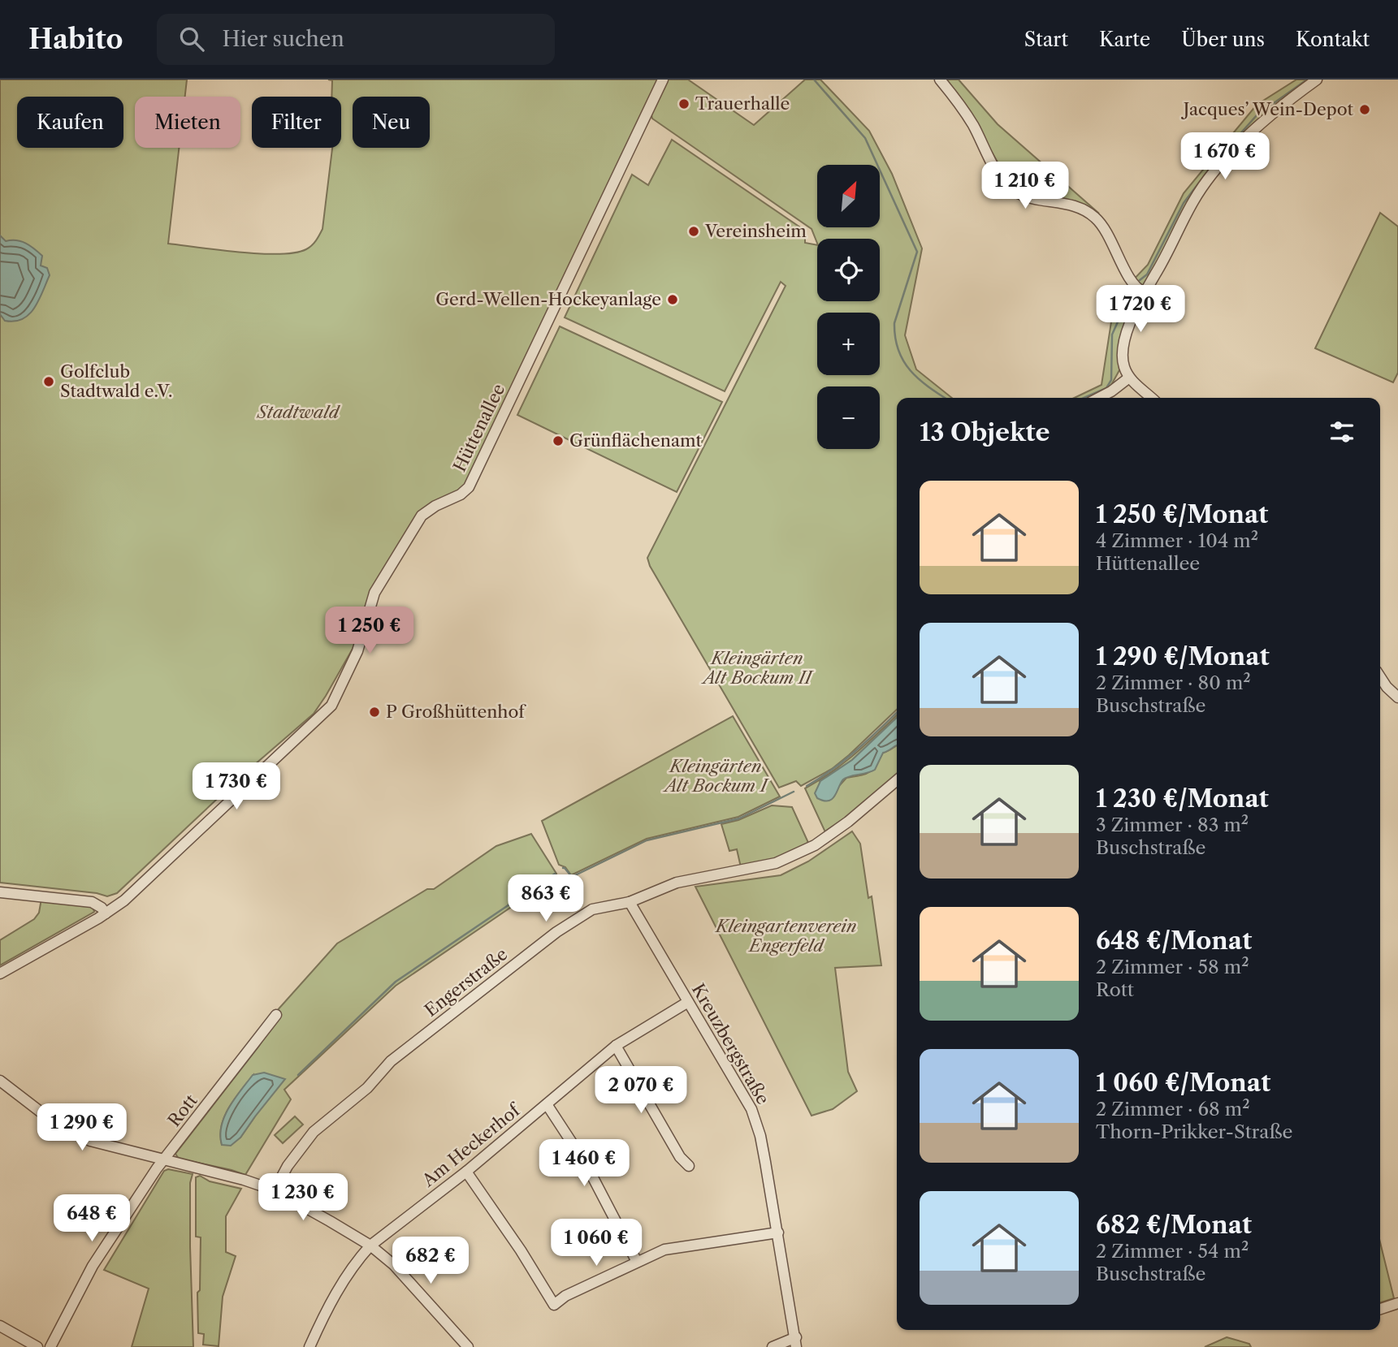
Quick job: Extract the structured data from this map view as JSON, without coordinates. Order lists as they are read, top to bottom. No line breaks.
{"streets":{"street":["Hüttenallee","Engerstraße","Kreuzbergstraße","Rott","Am Heckerhof"]},"crossings":[["Engerstraße","Kreuzbergstraße"],["Kreuzbergstraße","Am Heckerhof"]],"parks":["Stadtwald","Kleingärten Alt Bockum II","Kleingärten Alt Bockum I","Kleingartenverein Engerfeld"],"places":["Trauerhalle","Jacques’ Wein-Depot","Vereinsheim","Gerd-Wellen-Hockeyanlage","Golfclub Stadtwald e.V.","Grünflächenamt","P Großhüttenhof"],"north":"top right","page":{"header":"Habito","search":"Hier suchen","nav":["Start","Karte","Über uns","Kontakt"],"chip":["Kaufen","Mieten","Filter","Neu"],"price":["1 670 €","1 210 €","1 720 €","1 250 €","1 730 €","863 €","2 070 €","1 290 €","1 460 €","1 230 €","648 €","1 060 €","682 €"],"map_buttons":["+","−"],"heading":"13 Objekte","list":[{"name":"1 250 €/Monat","note":"4 Zimmer · 104 m² · Hüttenallee"},{"name":"1 290 €/Monat","note":"2 Zimmer · 80 m² · Buschstraße"},{"name":"1 230 €/Monat","note":"3 Zimmer · 83 m² · Buschstraße"},{"name":"648 €/Monat","note":"2 Zimmer · 58 m² · Rott"},{"name":"1 060 €/Monat","note":"2 Zimmer · 68 m² · Thorn-Prikker-Straße"},{"name":"682 €/Monat","note":"2 Zimmer · 54 m² · Buschstraße"}]}}
